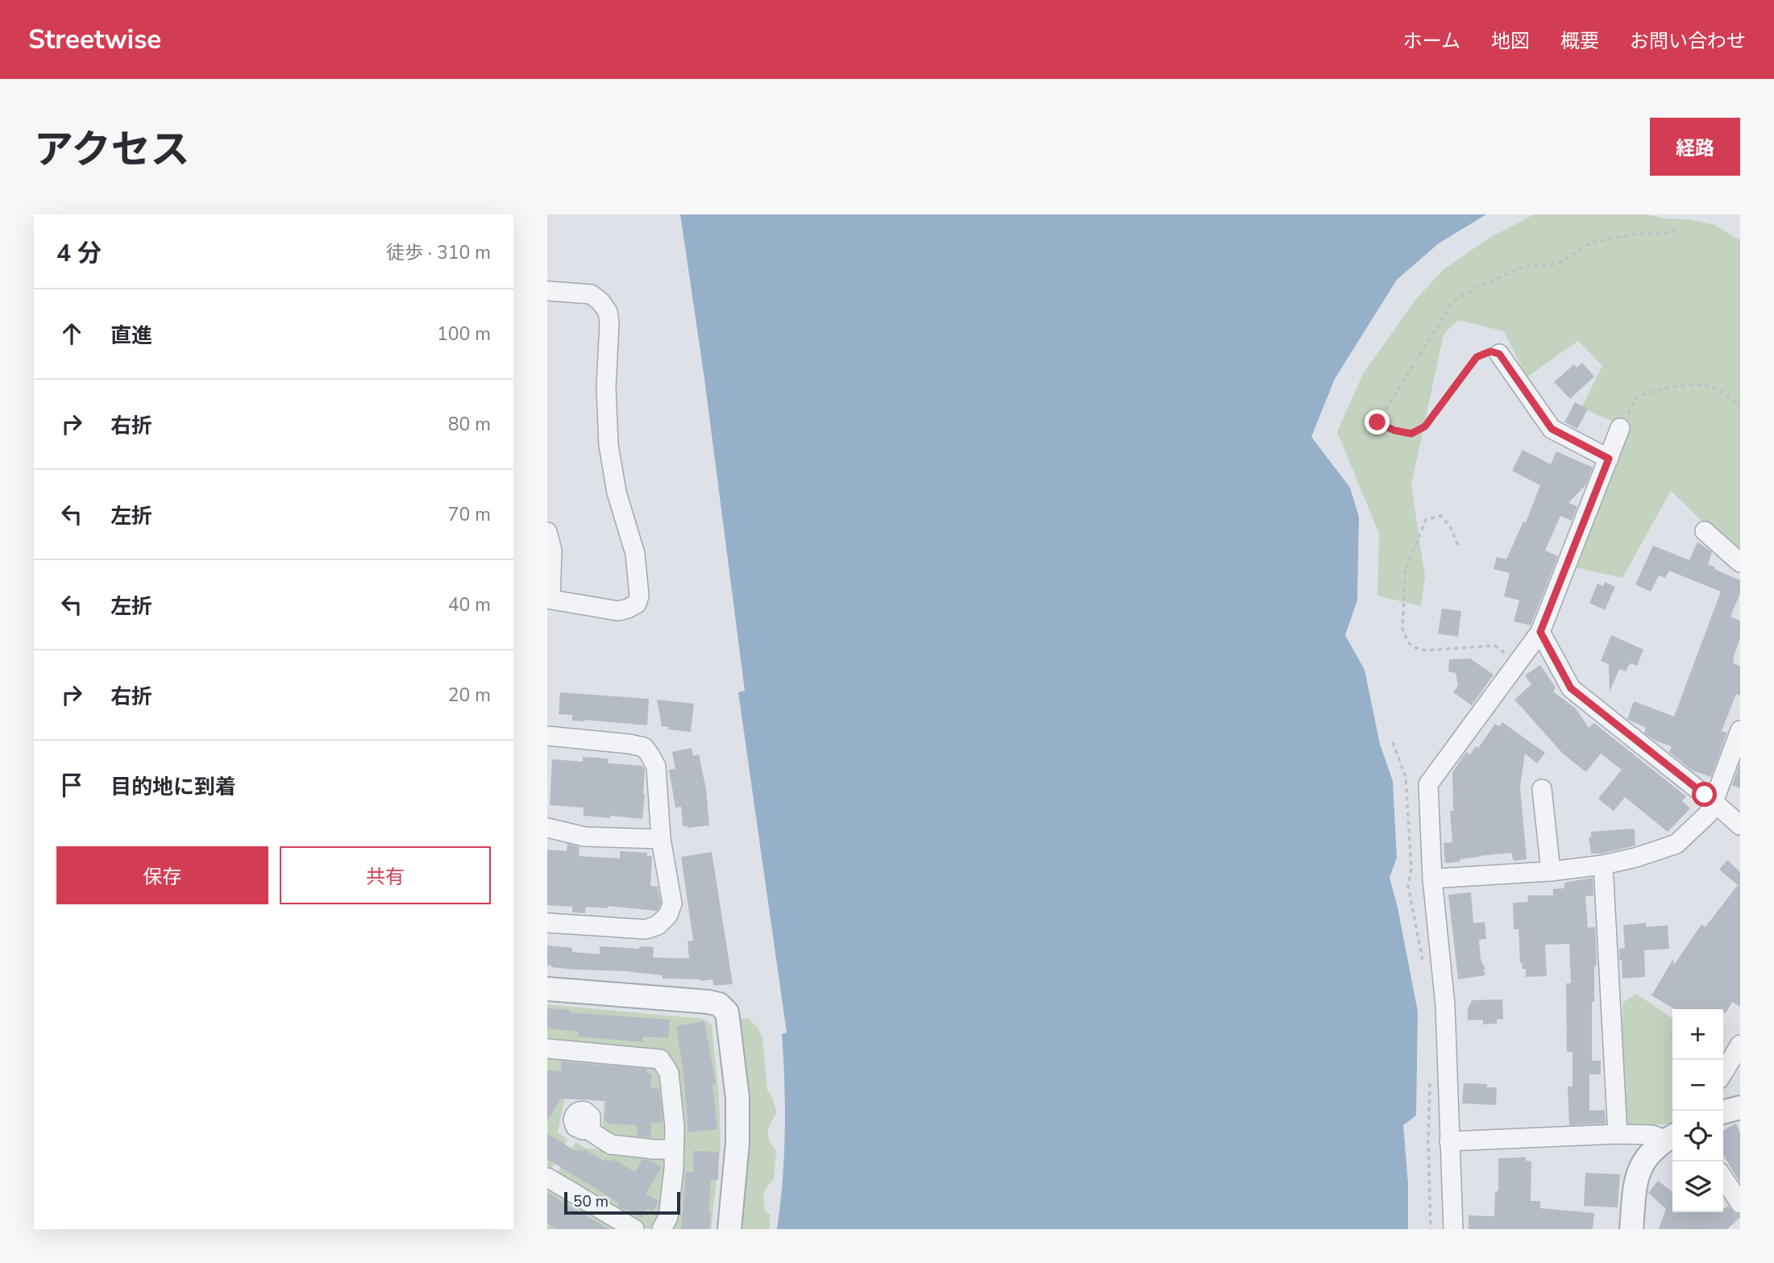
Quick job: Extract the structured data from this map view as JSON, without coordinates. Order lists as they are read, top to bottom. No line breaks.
{"scale_bar":"50 m","page":{"header":"Streetwise","nav":["ホーム","地図","概要","お問い合わせ"],"title":"アクセス","buttons":["経路",["保存","共有"]],"heading":["4 分","徒歩 · 310 m"],"list":[["直進","100 m"],["右折","80 m"],["左折","70 m"],["左折","40 m"],["右折","20 m"],"目的地に到着"],"map_buttons":["+","−"],"scale":"50 m"}}
